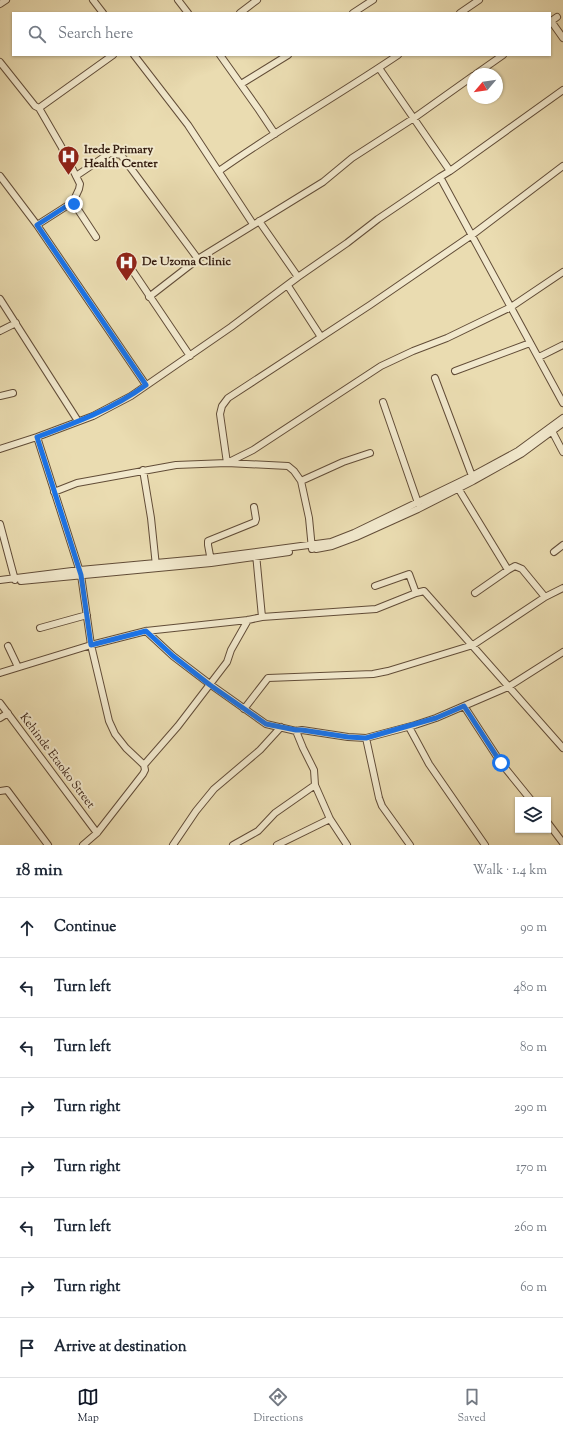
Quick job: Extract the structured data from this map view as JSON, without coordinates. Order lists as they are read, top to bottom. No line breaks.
{"streets":{"street":["Kehinde Etaoko Street"]},"places":{"hospital":["Irede Primary Health Center","De Uzoma Clinic"]},"north":"bottom left","page":{"search":"Search here","heading":["18 min","Walk · 1.4 km"],"list":[["Continue","90 m"],["Turn left","480 m"],["Turn left","80 m"],["Turn right","290 m"],["Turn right","170 m"],["Turn left","260 m"],["Turn right","60 m"],"Arrive at destination"],"nav":["Map","Directions","Saved"]}}
